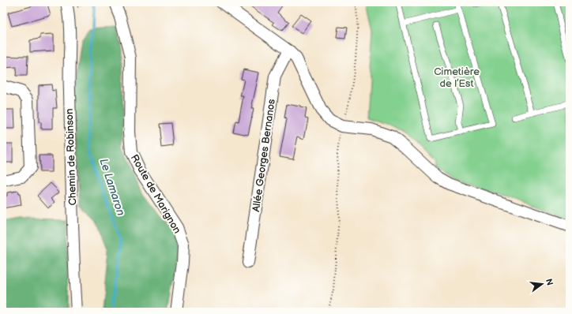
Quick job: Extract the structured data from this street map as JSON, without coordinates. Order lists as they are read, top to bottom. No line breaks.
{"streets":{"street":["Allée Georges Bernanos","Chemin de Robinson","Route de Marignon"]},"water":["Le Lamaron"],"parks":["Cimetière de l’Est"],"north":"right"}
